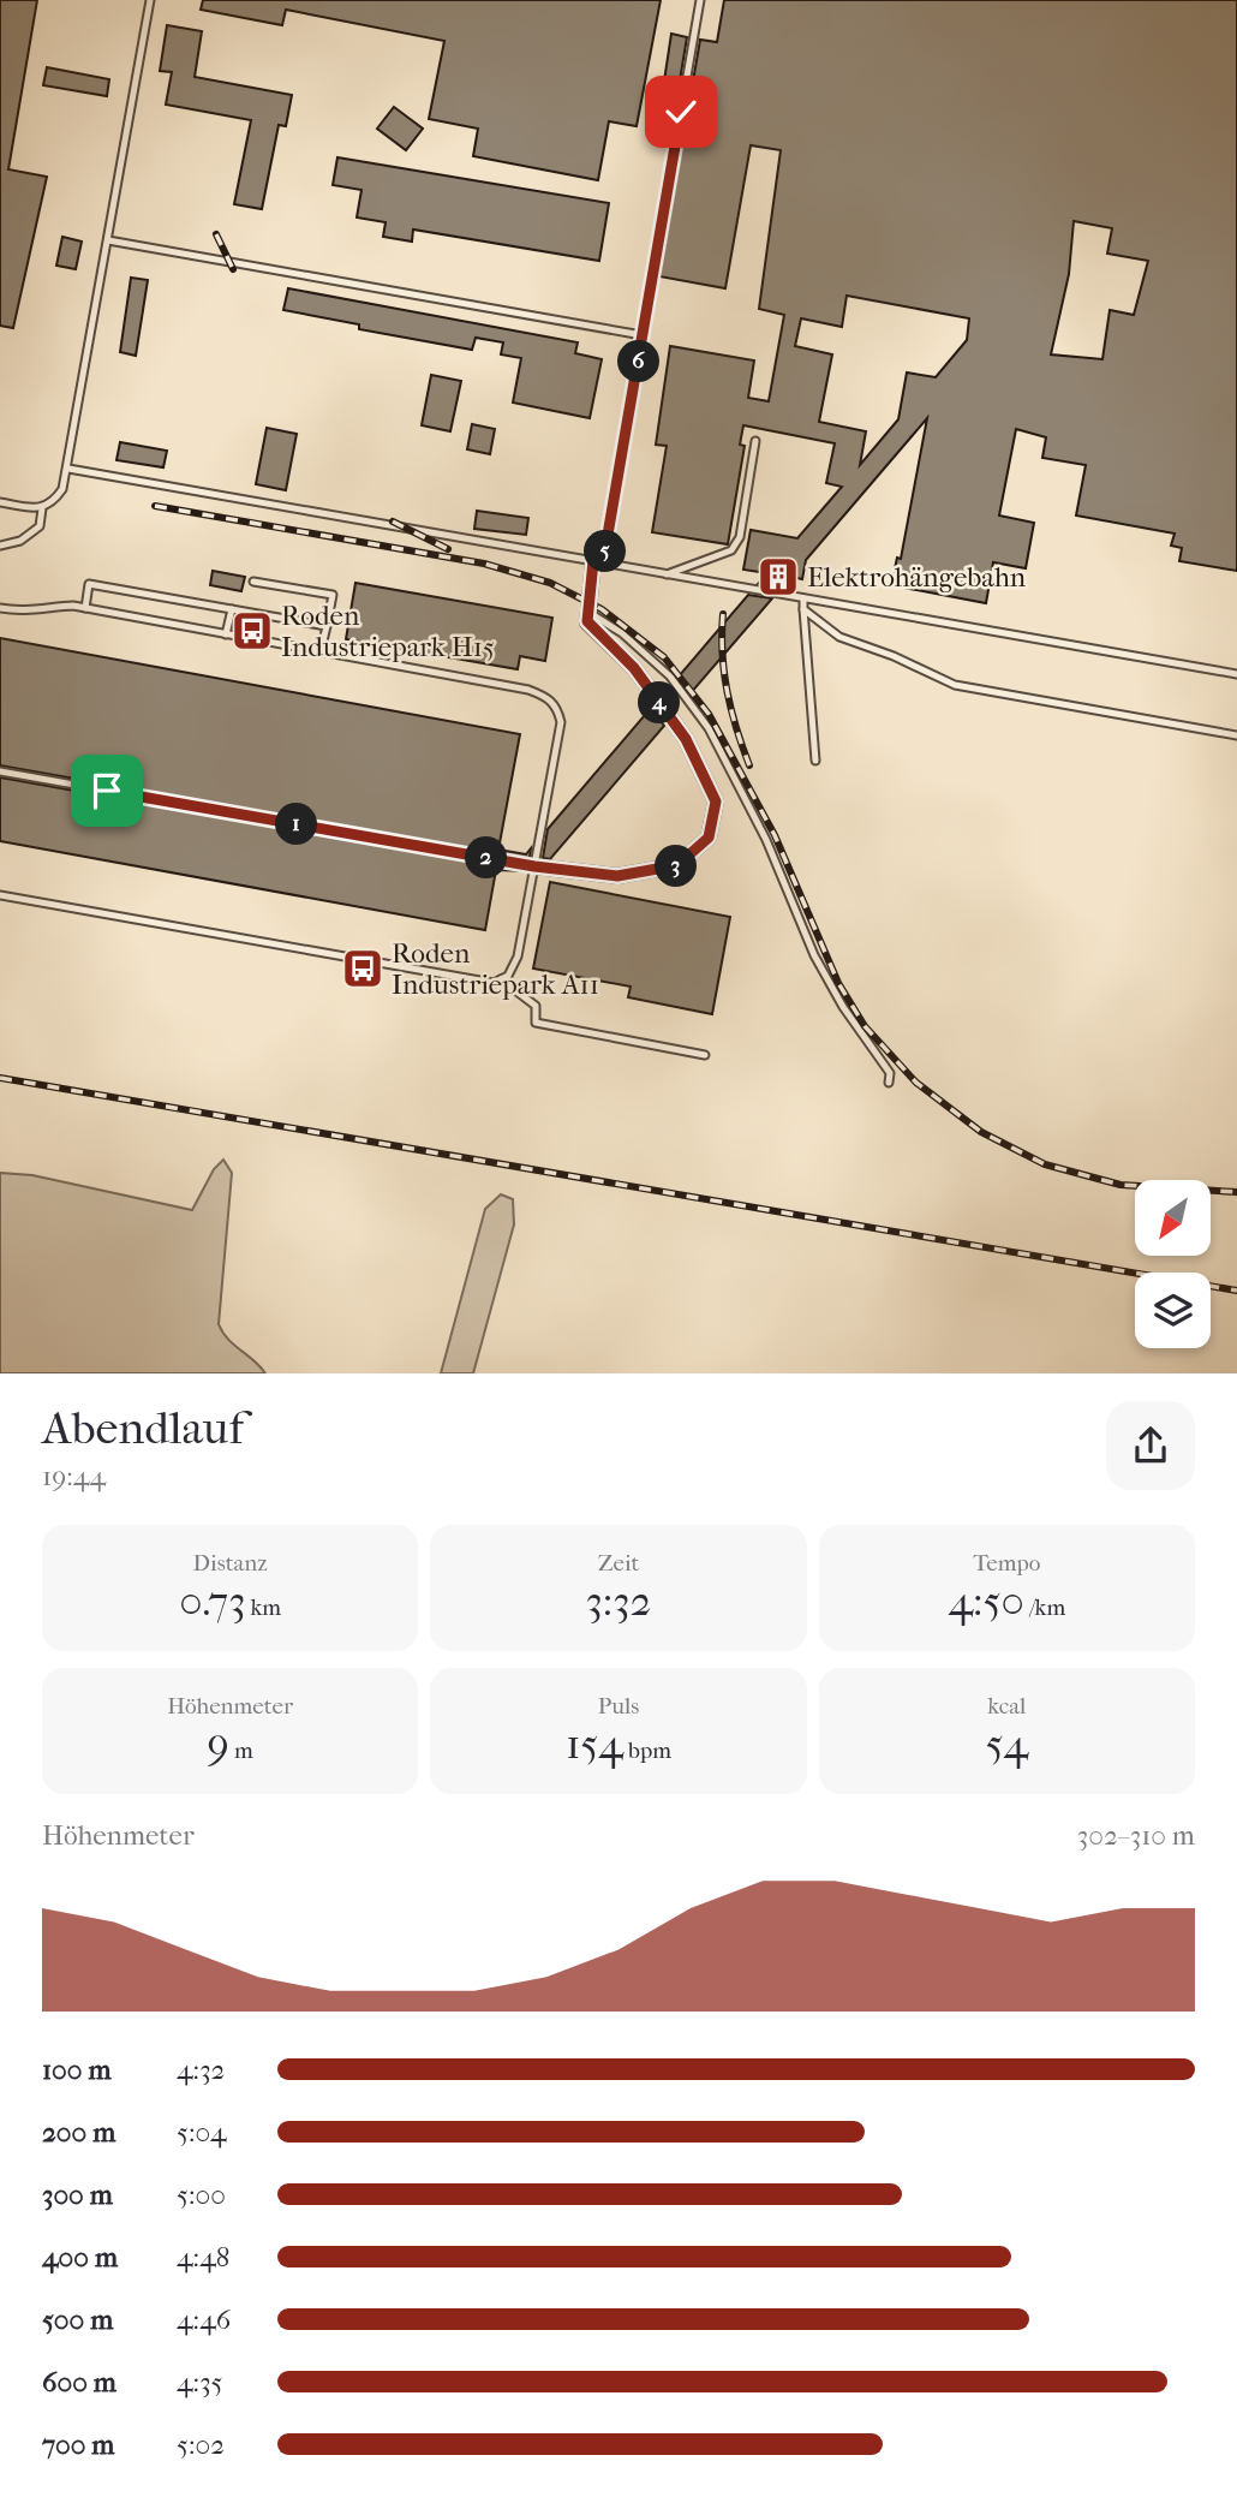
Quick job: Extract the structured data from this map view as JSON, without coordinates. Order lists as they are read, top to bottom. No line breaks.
{"places":{"building":["Elektrohängebahn"],"bus stop":["Roden Industriepark H15","Roden Industriepark A11"]},"north":"bottom left","page":{"pins":["6","5","4","1","2","3"],"heading":["Abendlauf","19:44"],"stats":[["Distanz","0.73 km"],["Zeit","3:32"],["Tempo","4:50 /km"],["Höhenmeter","9 m"],["Puls","154 bpm"],["kcal","54"]],"chart":["Höhenmeter","302–310 m"],"list":[{"name":"100 m","note":"4:32"},{"name":"200 m","note":"5:04"},{"name":"300 m","note":"5:00"},{"name":"400 m","note":"4:48"},{"name":"500 m","note":"4:46"},{"name":"600 m","note":"4:35"},{"name":"700 m","note":"5:02"}]}}
